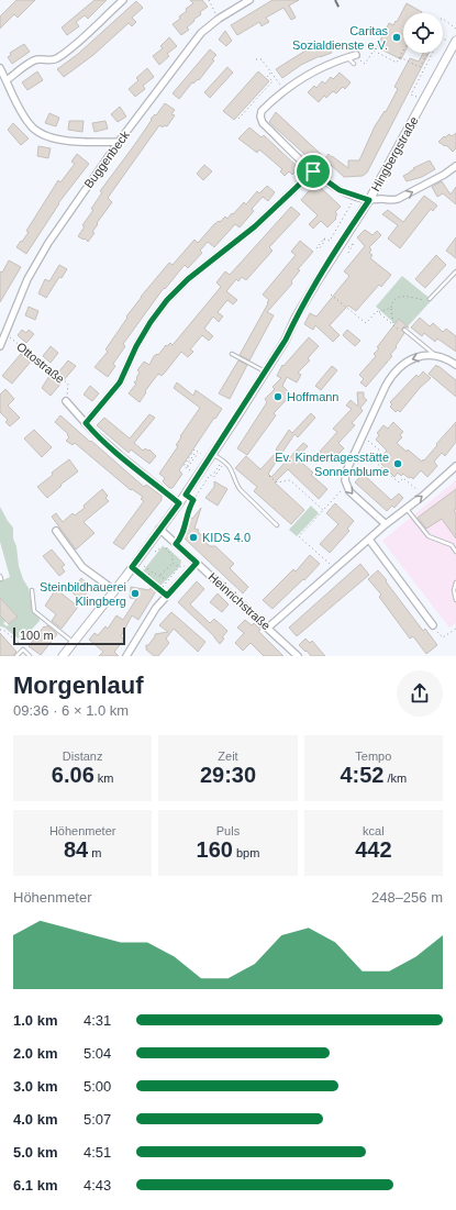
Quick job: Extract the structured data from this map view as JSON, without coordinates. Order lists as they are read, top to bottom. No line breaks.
{"streets":{"street":["Hingbergstraße","Buggenbeck","Ottostraße","Heinrichstraße"]},"crossings":[["Hingbergstraße","Ottostraße"],["Hingbergstraße","Heinrichstraße"],["Buggenbeck","Ottostraße"]],"places":["Caritas Sozialdienste e.V.","Hoffmann","Ev. Kindertagesstätte Sonnenblume","KIDS 4.0","Steinbildhauerei Klingberg"],"scale_bar":"100 m","page":{"scale":"100 m","heading":["Morgenlauf","09:36 · 6 × 1.0 km"],"stats":[["Distanz","6.06 km"],["Zeit","29:30"],["Tempo","4:52 /km"],["Höhenmeter","84 m"],["Puls","160 bpm"],["kcal","442"]],"chart":["Höhenmeter","248–256 m"],"list":[{"name":"1.0 km","note":"4:31"},{"name":"2.0 km","note":"5:04"},{"name":"3.0 km","note":"5:00"},{"name":"4.0 km","note":"5:07"},{"name":"5.0 km","note":"4:51"},{"name":"6.1 km","note":"4:43"}]}}
